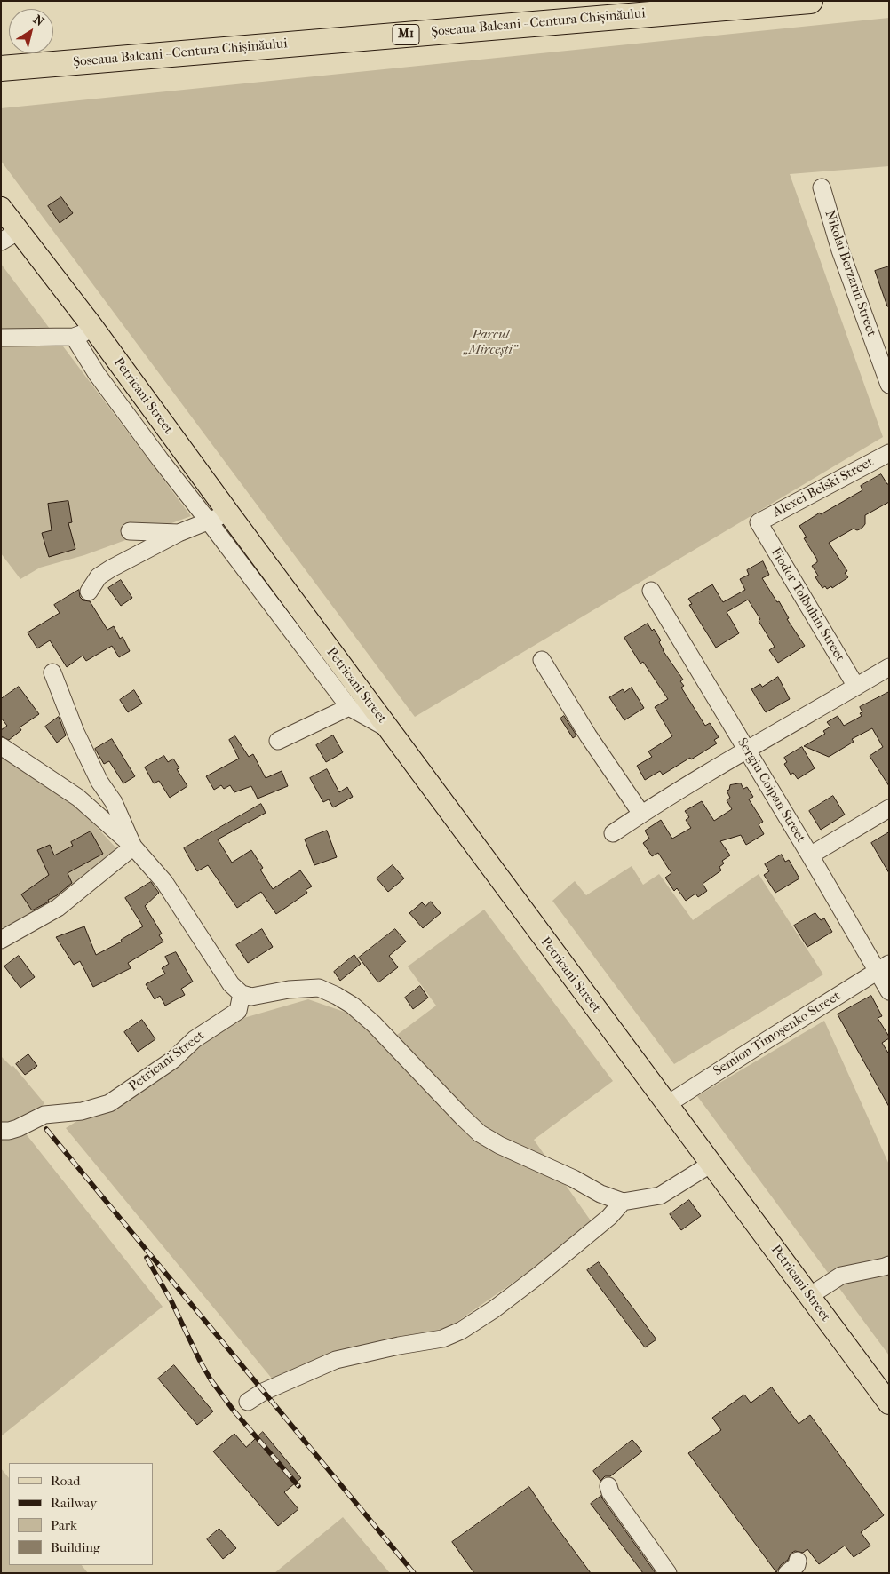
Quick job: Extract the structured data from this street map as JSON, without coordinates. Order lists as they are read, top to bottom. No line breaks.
{"streets":{"highway":["Șoseaua Balcani - Centura Chișinăului","M1"],"main road":["Petricani Street"],"street":["Nikolai Berzarin Street","Alexei Belski Street","Fiodor Tolbuhin Street","Sergiu Coipan Street","Semion Timoșenko Street"]},"crossings":[["Petricani Street","Semion Timoșenko Street"],["Alexei Belski Street","Fiodor Tolbuhin Street"],["Sergiu Coipan Street","Semion Timoșenko Street"]],"parks":["Parcul „Mircești”"],"legend":["Road","Railway","Park","Building"],"north":"top right"}
